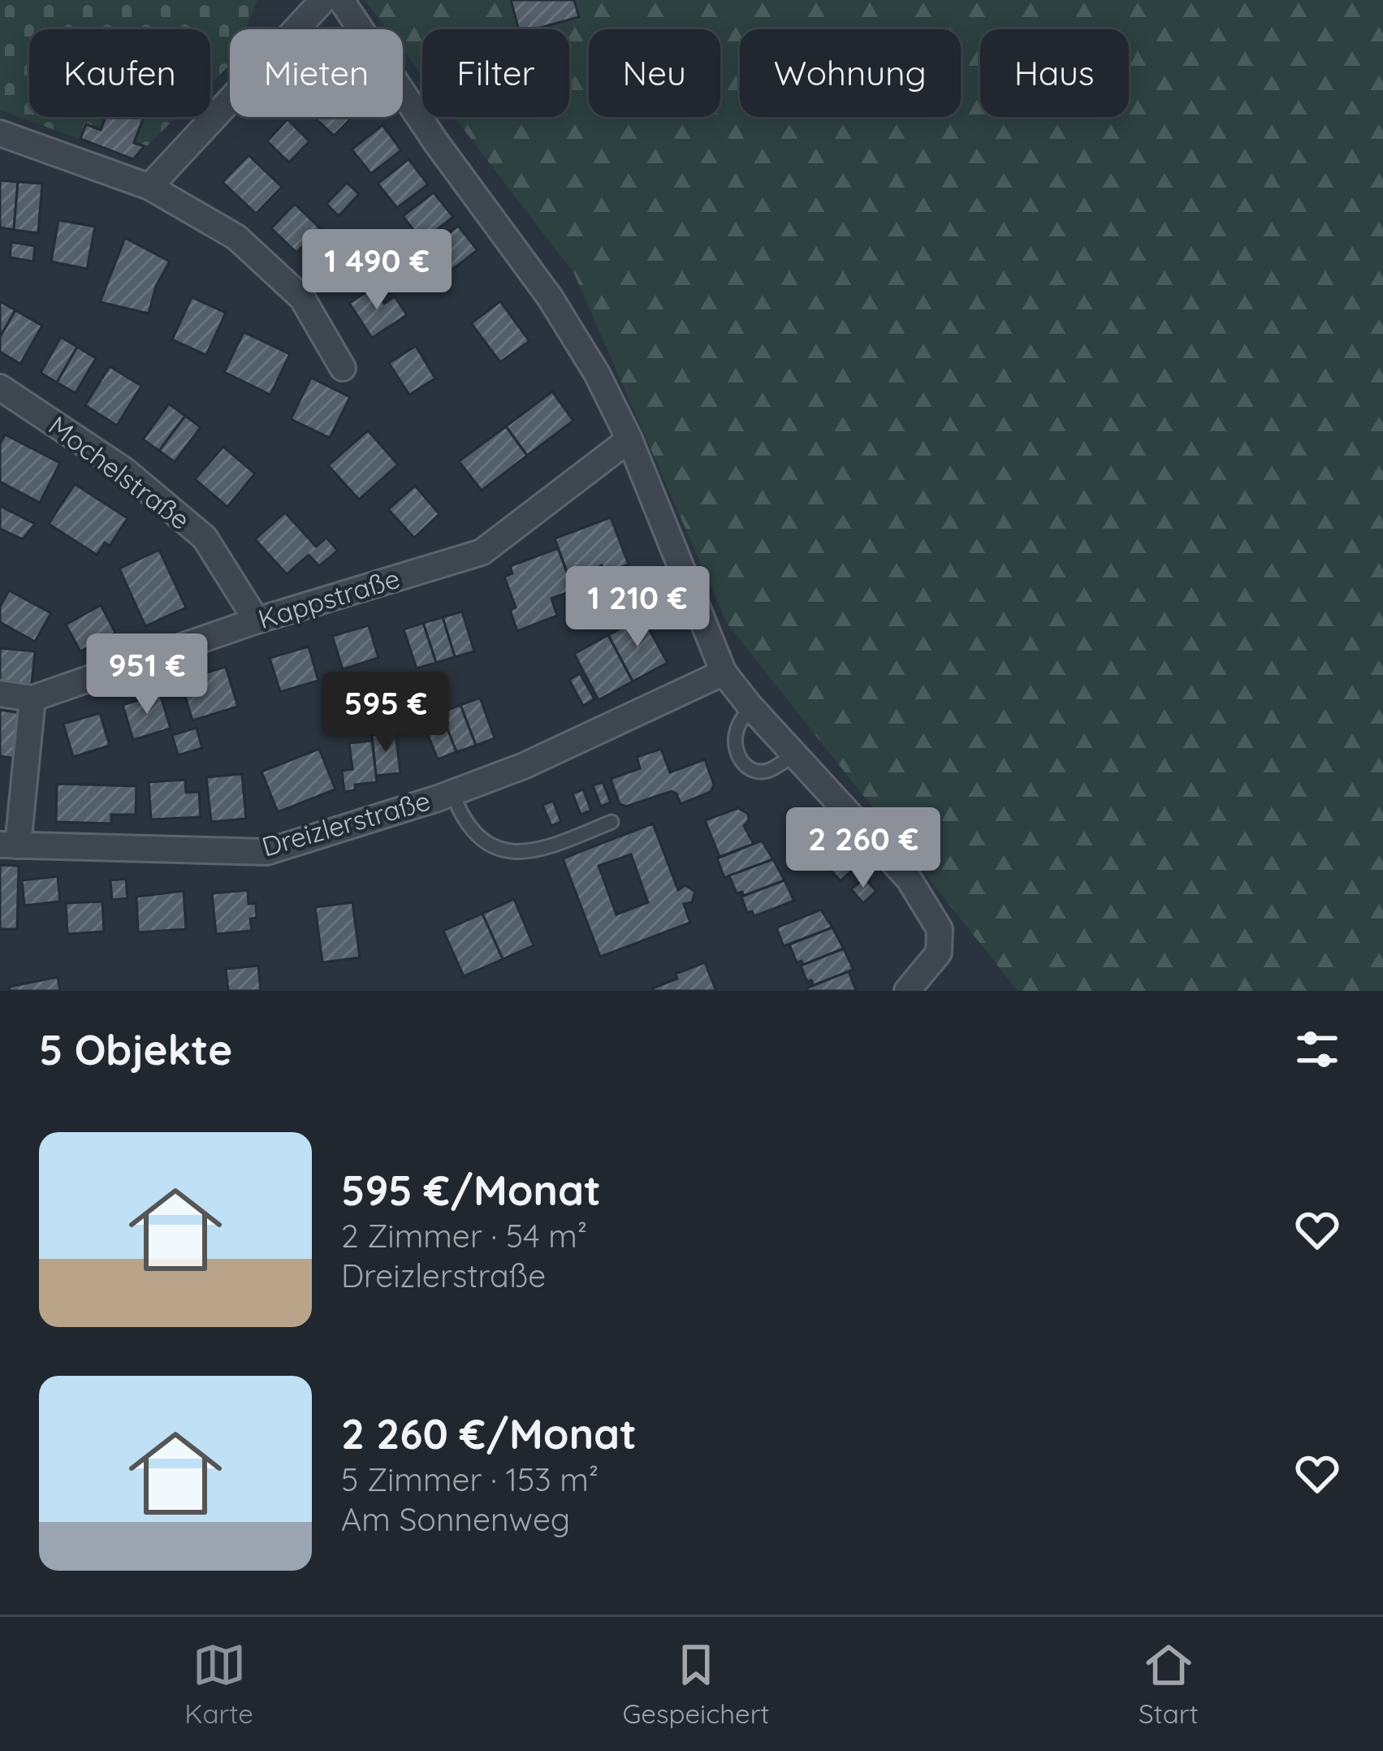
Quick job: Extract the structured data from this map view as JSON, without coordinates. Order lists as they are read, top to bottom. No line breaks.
{"streets":{"street":["Mochelstraße","Kappstraße","Dreizlerstraße"]},"crossings":[["Mochelstraße","Kappstraße"]],"page":{"chip":["Kaufen","Mieten","Filter","Neu","Wohnung","Haus"],"price":["1 490 €","1 210 €","951 €","595 €","2 260 €"],"heading":"5 Objekte","list":[{"name":"595 €/Monat","note":"2 Zimmer · 54 m² · Dreizlerstraße"},{"name":"2 260 €/Monat","note":"5 Zimmer · 153 m² · Am Sonnenweg"}],"tabs":["Karte","Gespeichert","Start"]}}
